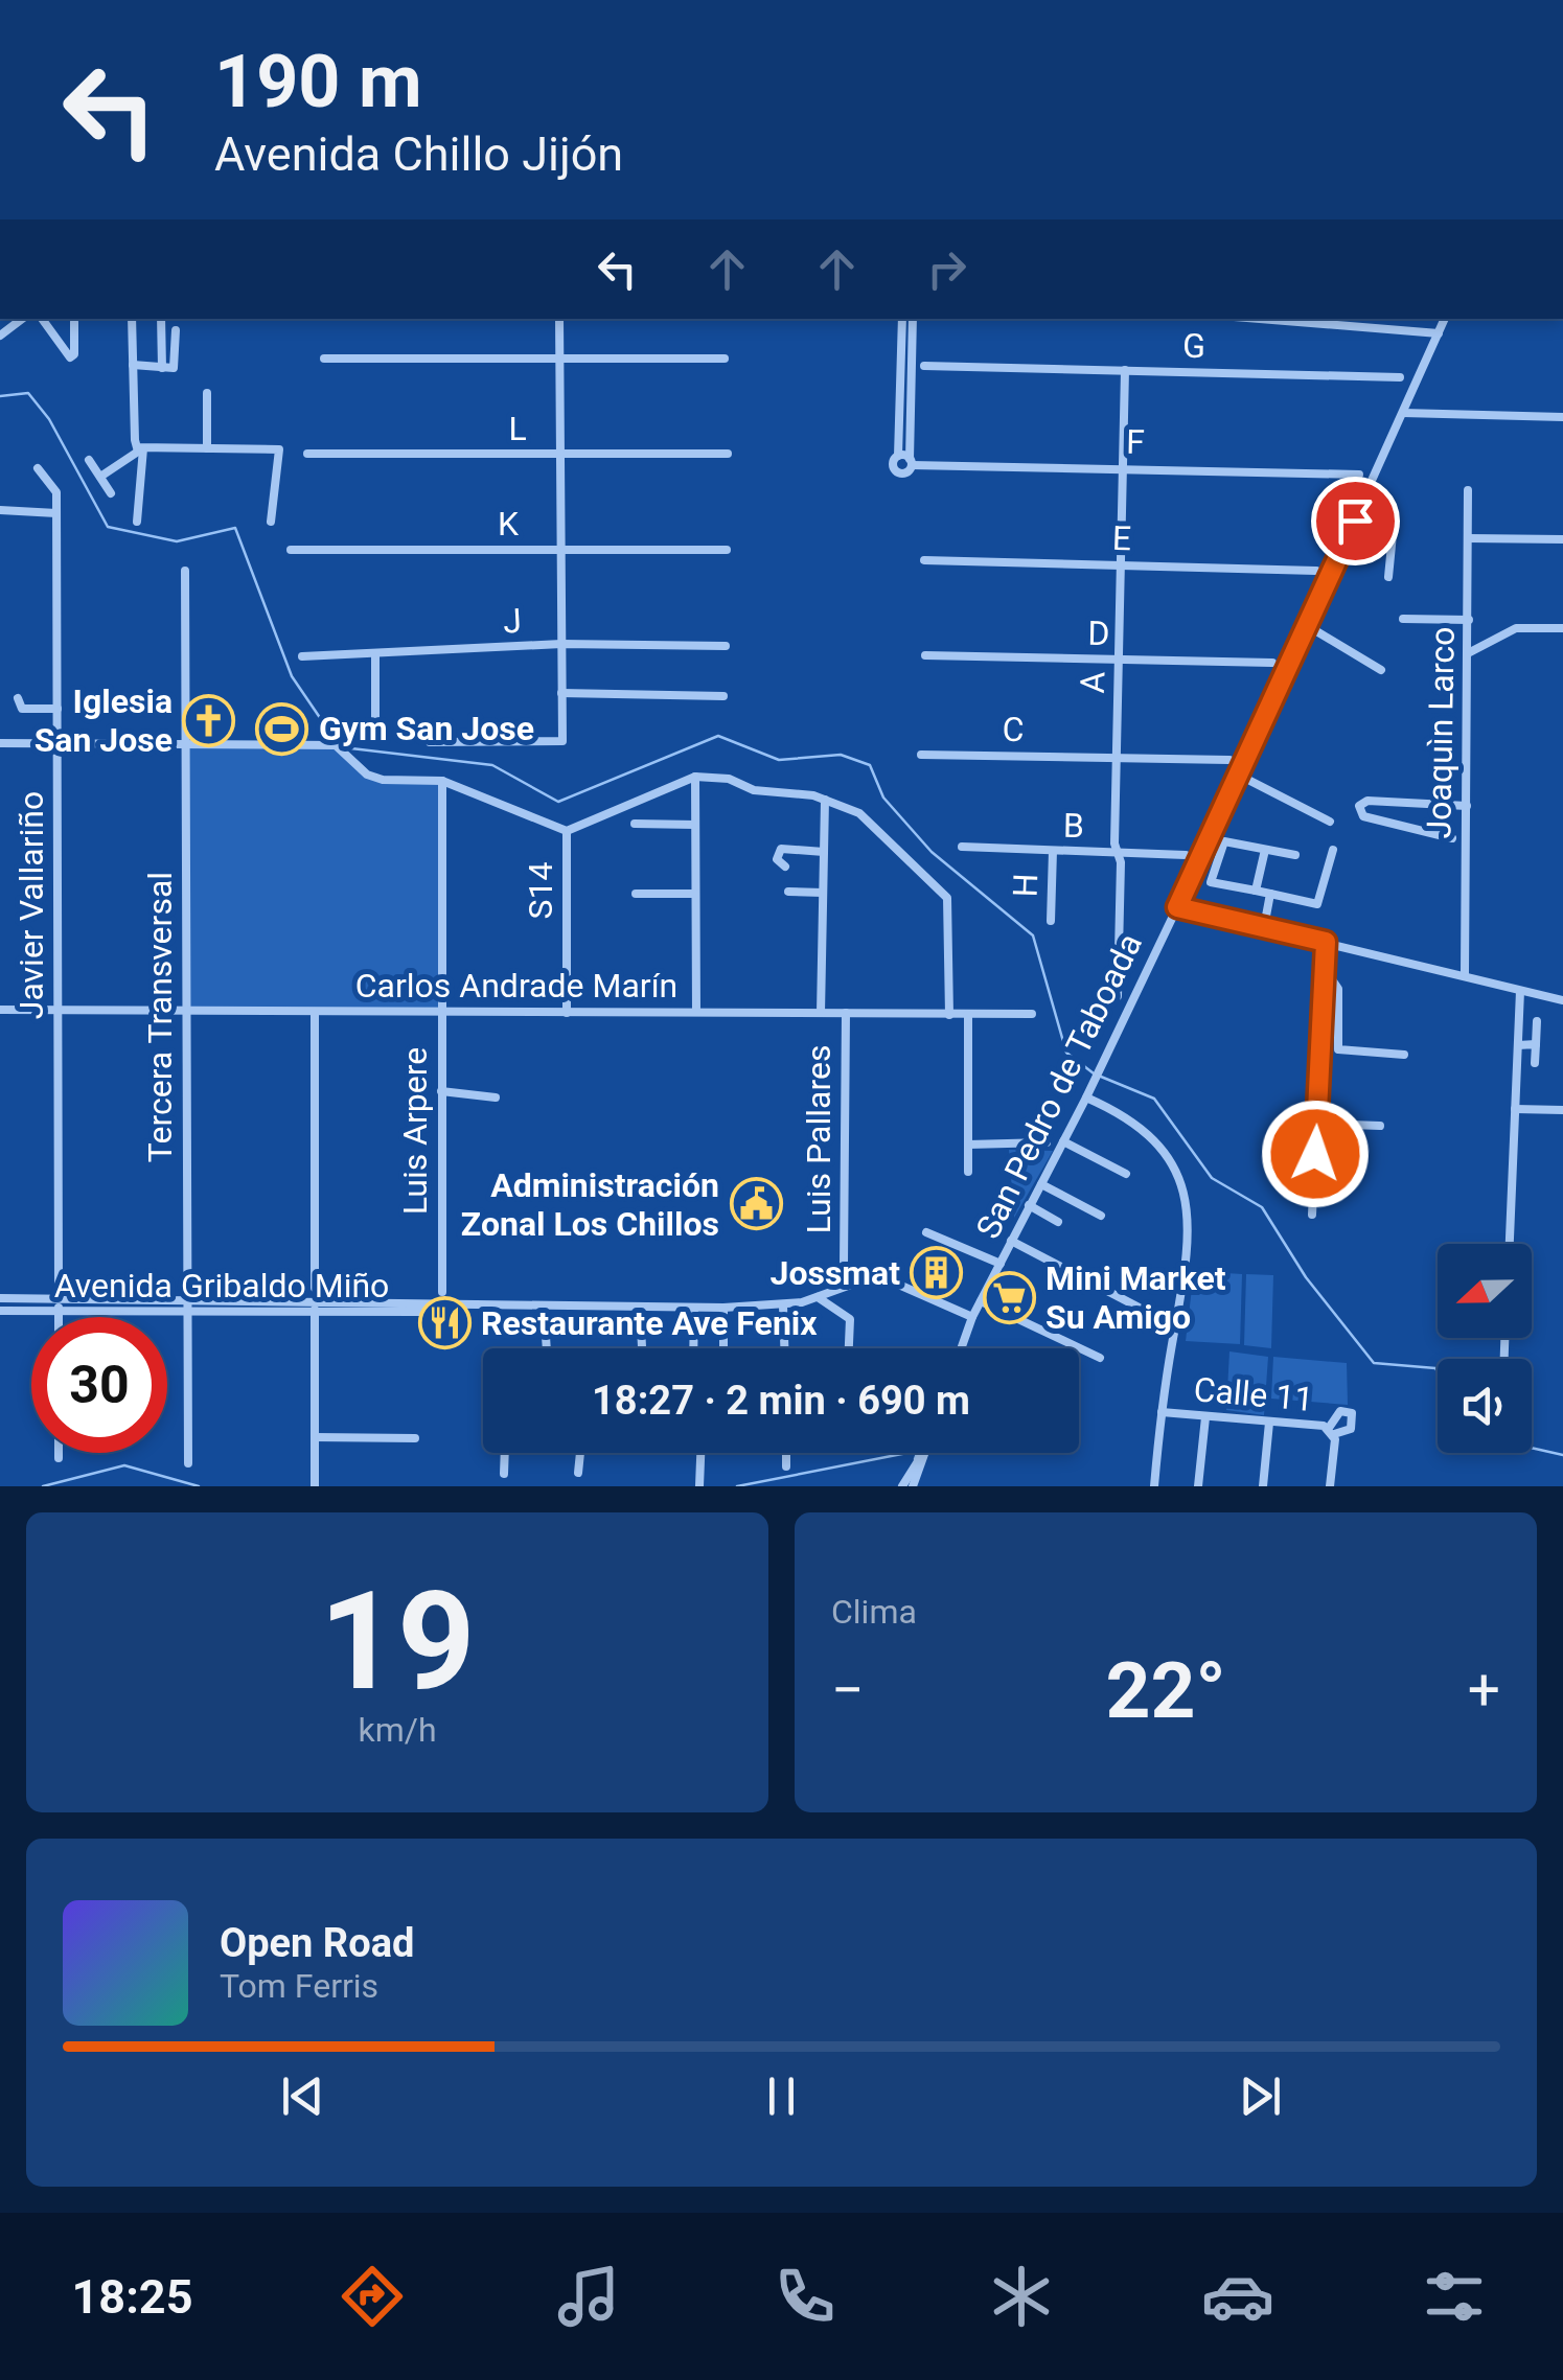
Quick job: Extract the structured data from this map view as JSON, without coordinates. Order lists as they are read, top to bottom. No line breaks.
{"streets":{"street":["G","L","F","K","E","J","D","A","C","Joaquìn Larco","B","H","S14","Javier Vallariño","Carlos Andrade Marín","Tercera Transversal","San Pedro de Taboada","Luis Arpere","Luis Pallares","Avenida Gribaldo Miño","Calle 11"]},"crossings":[["G","A"],["F","A"],["E","A"],["D","A"],["A","C"],["A","B"],["B","H"],["S14","Carlos Andrade Marín"],["Javier Vallariño","Carlos Andrade Marín"],["Javier Vallariño","Avenida Gribaldo Miño"],["Carlos Andrade Marín","Tercera Transversal"],["Carlos Andrade Marín","Luis Arpere"],["Carlos Andrade Marín","Luis Pallares"],["Tercera Transversal","Avenida Gribaldo Miño"],["San Pedro de Taboada","Avenida Gribaldo Miño"]],"places":{"church":["Iglesia San Jose"],"sports":["Gym San Jose"],"public building":["Administración Zonal Los Chillos"],"building":["Jossmat"],"supermarket":["Mini Market Su Amigo"],"restaurant":["Restaurante Ave Fenix"]},"north":"left","page":{"turn":["190 m","Avenida Chillo Jijón"],"limit":"30","trip":"18:27 · 2 min · 690 m","tile":[["19","km/h"],"Clima"],"heat":["−","22°","+"],"song":["Open Road","Tom Ferris"],"tabs":"18:25"}}
